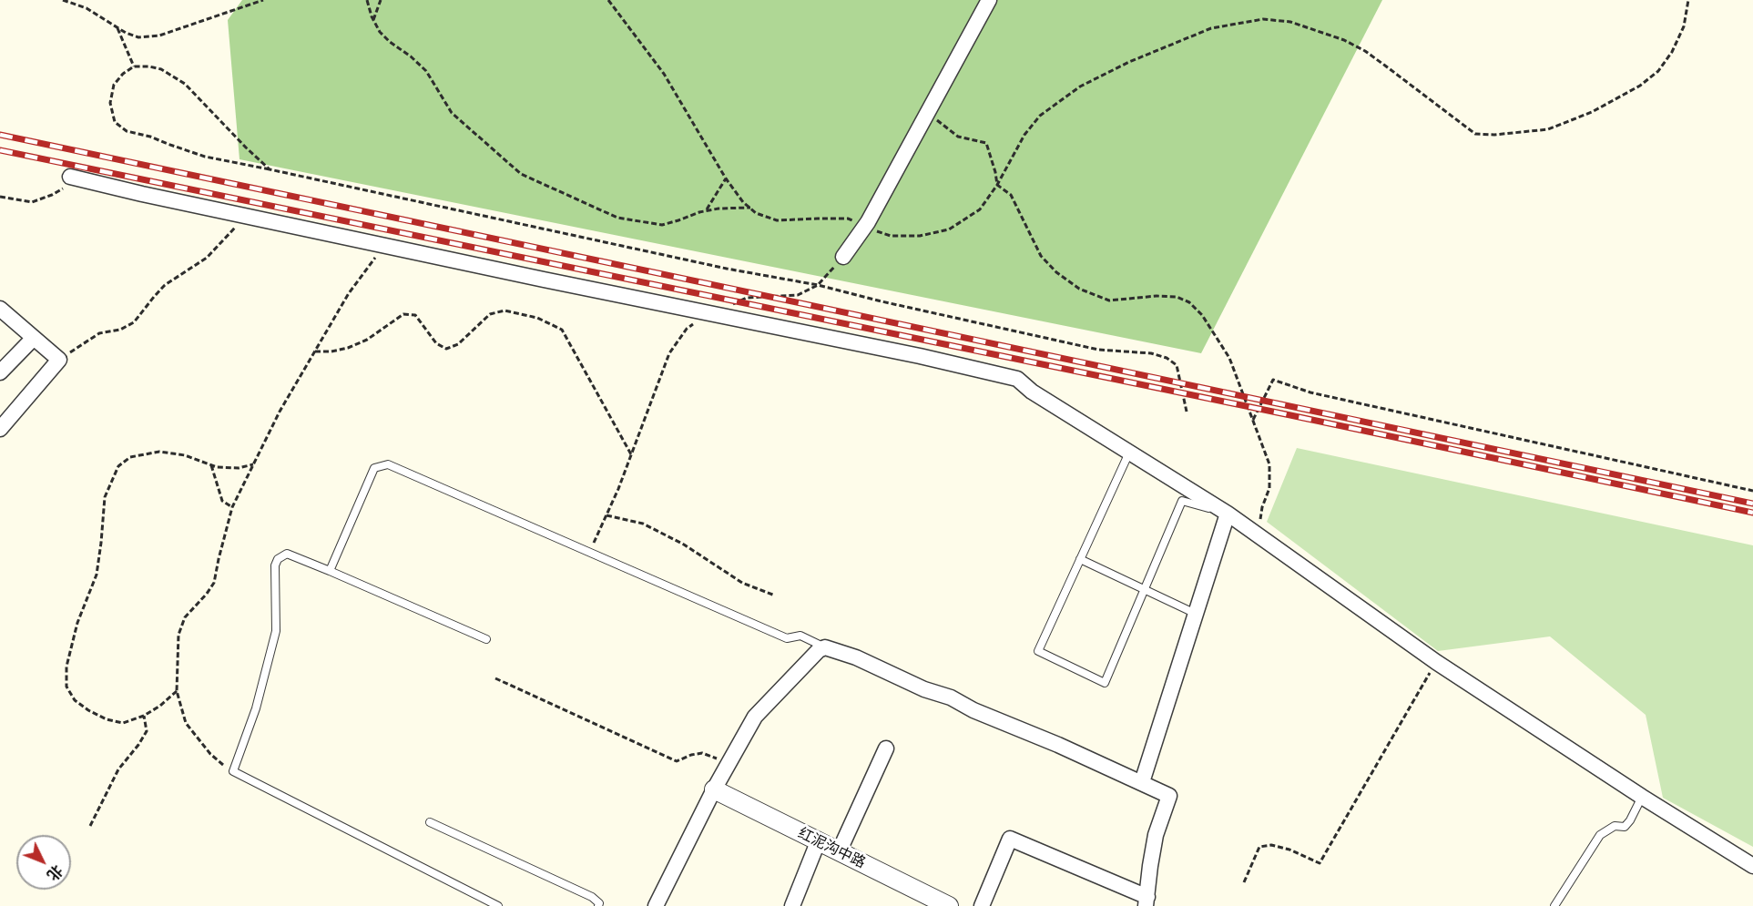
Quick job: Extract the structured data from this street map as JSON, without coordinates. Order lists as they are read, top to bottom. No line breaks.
{"streets":{"street":["红泥沟中路"]},"north":"bottom right"}
